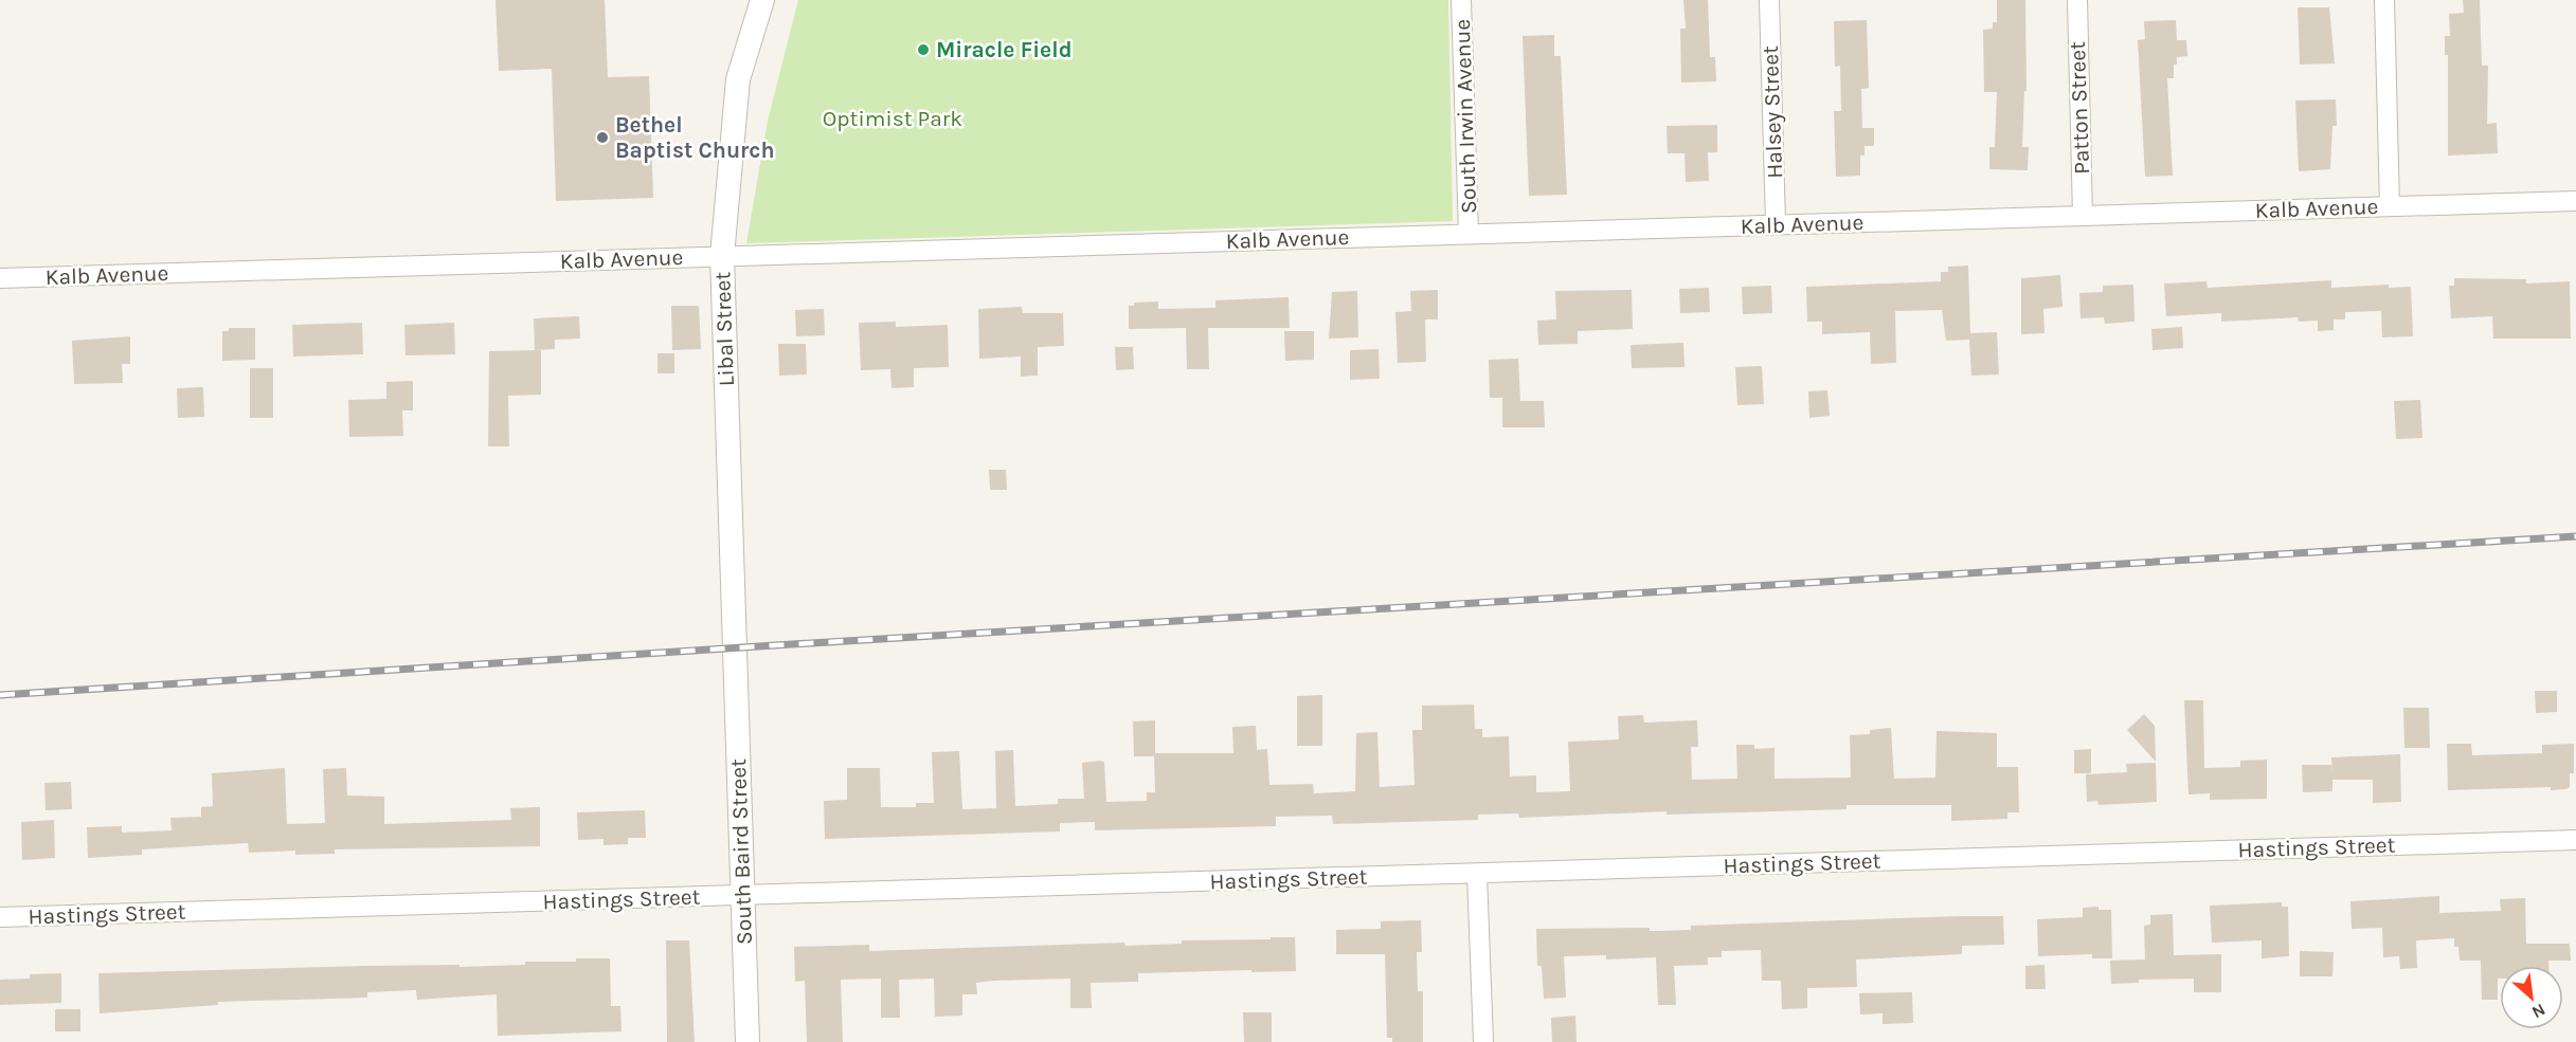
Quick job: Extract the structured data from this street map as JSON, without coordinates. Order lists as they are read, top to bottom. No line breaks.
{"streets":{"street":["Patton Street","Halsey Street","South Irwin Avenue","Kalb Avenue","Libal Street","Hastings Street","South Baird Street"]},"crossings":[["Patton Street","Kalb Avenue"],["Halsey Street","Kalb Avenue"],["South Irwin Avenue","Kalb Avenue"],["Kalb Avenue","Libal Street"],["Libal Street","South Baird Street"],["Hastings Street","South Baird Street"]],"parks":["Optimist Park"],"places":["Miracle Field","Bethel Baptist Church"],"north":"bottom right"}
